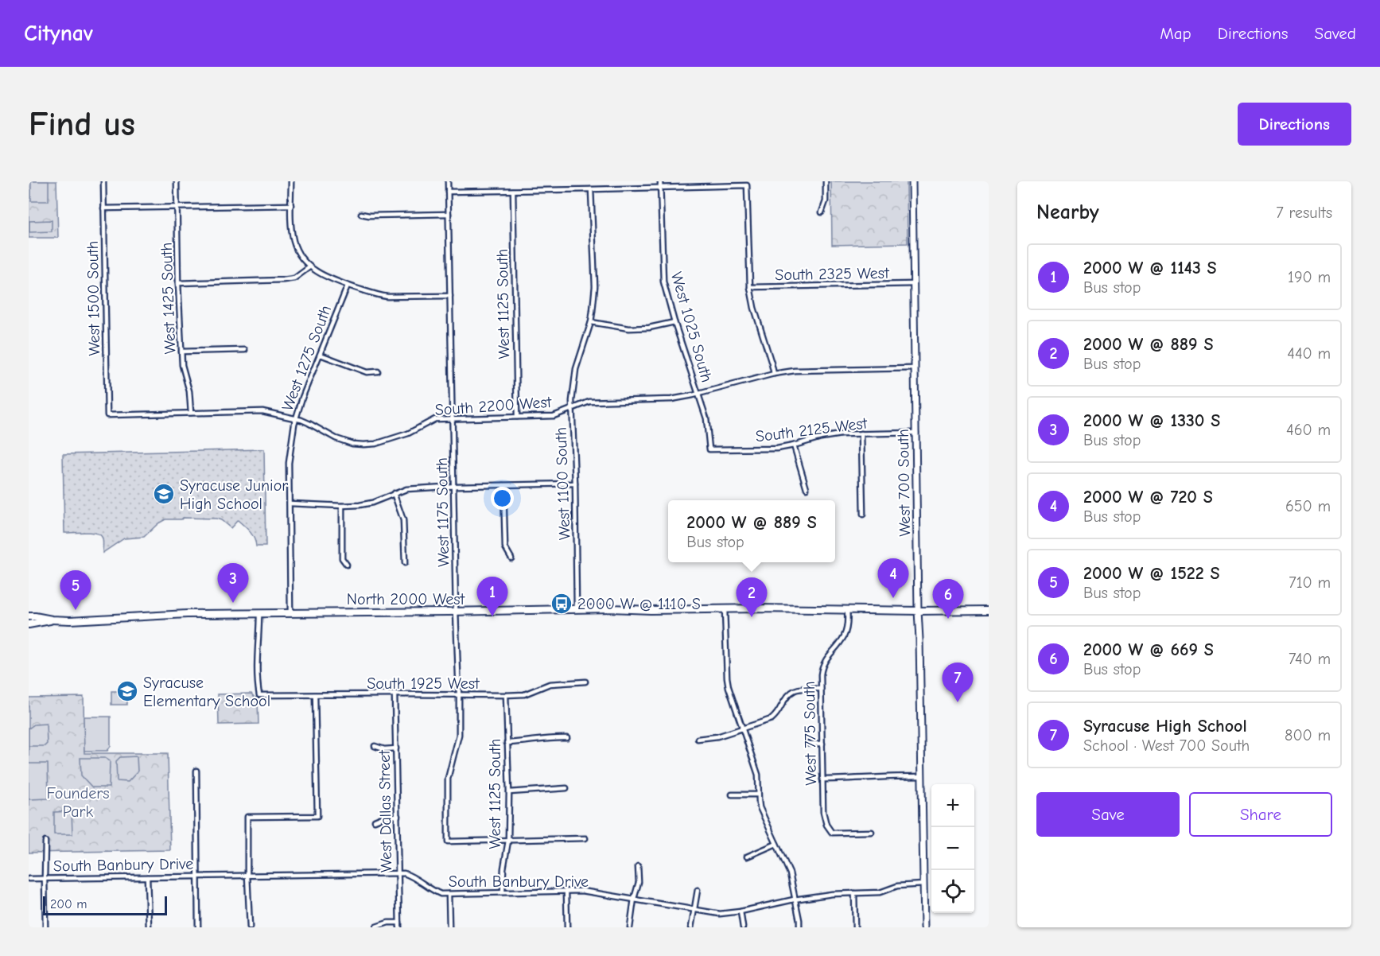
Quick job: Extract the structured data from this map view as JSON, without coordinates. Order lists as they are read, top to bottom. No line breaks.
{"streets":{"main road":["North 2000 West"],"street":["South 2325 West","West 1500 South","West 1425 South","West 1125 South","West 1025 South","West 1275 South","South 2200 West","South 2125 West","West 700 South","West 1100 South","West 1175 South","South 1925 West","West 775 South","West Dallas Street","South Banbury Drive"]},"crossings":[["South 2325 West","West 700 South"],["West 1500 South","South 2200 West"],["West 1425 South","South 2200 West"],["West 1125 South","South 2200 West"],["West 1125 South","West 1175 South"],["West 1125 South","South 1925 West"],["West 1125 South","South Banbury Drive"],["West 1025 South","South 2200 West"],["West 1025 South","South 2125 West"],["West 1275 South","South 2200 West"],["West 1275 South","North 2000 West"],["South 2200 West","West 700 South"],["South 2200 West","West 1100 South"],["South 2200 West","West 1175 South"],["South 2125 West","West 700 South"],["West 700 South","North 2000 West"],["West 700 South","South Banbury Drive"],["West 1100 South","North 2000 West"],["West 1175 South","North 2000 West"],["West 1175 South","South 1925 West"],["North 2000 West","South 1925 West"],["North 2000 West","West 775 South"],["South 1925 West","West Dallas Street"],["West Dallas Street","South Banbury Drive"]],"parks":["Founders Park"],"places":{"school or university":["Syracuse Junior High School","Syracuse Elementary School"],"bus stop":["2000 W @ 1110 S"]},"scale_bar":"200 m","page":{"header":"Citynav","nav":["Map","Directions","Saved"],"buttons":["Directions",["Save","Share"]],"title":"Find us","heading":["Nearby","7 results"],"list":[{"mark":"1","name":"2000 W @ 1143 S","note":"Bus stop","value":"190 m"},{"mark":"2","name":"2000 W @ 889 S","note":"Bus stop","value":"440 m"},{"mark":"3","name":"2000 W @ 1330 S","note":"Bus stop","value":"460 m"},{"mark":"4","name":"2000 W @ 720 S","note":"Bus stop","value":"650 m"},{"mark":"5","name":"2000 W @ 1522 S","note":"Bus stop","value":"710 m"},{"mark":"6","name":"2000 W @ 669 S","note":"Bus stop","value":"740 m"},{"mark":"7","name":"Syracuse High School","note":"School · West 700 South","value":"800 m"}],"popup":["2000 W @ 889 S","Bus stop"],"pins":["4","3","5","1","2","6","7"],"map_buttons":["+","−"],"scale":"200 m"}}
